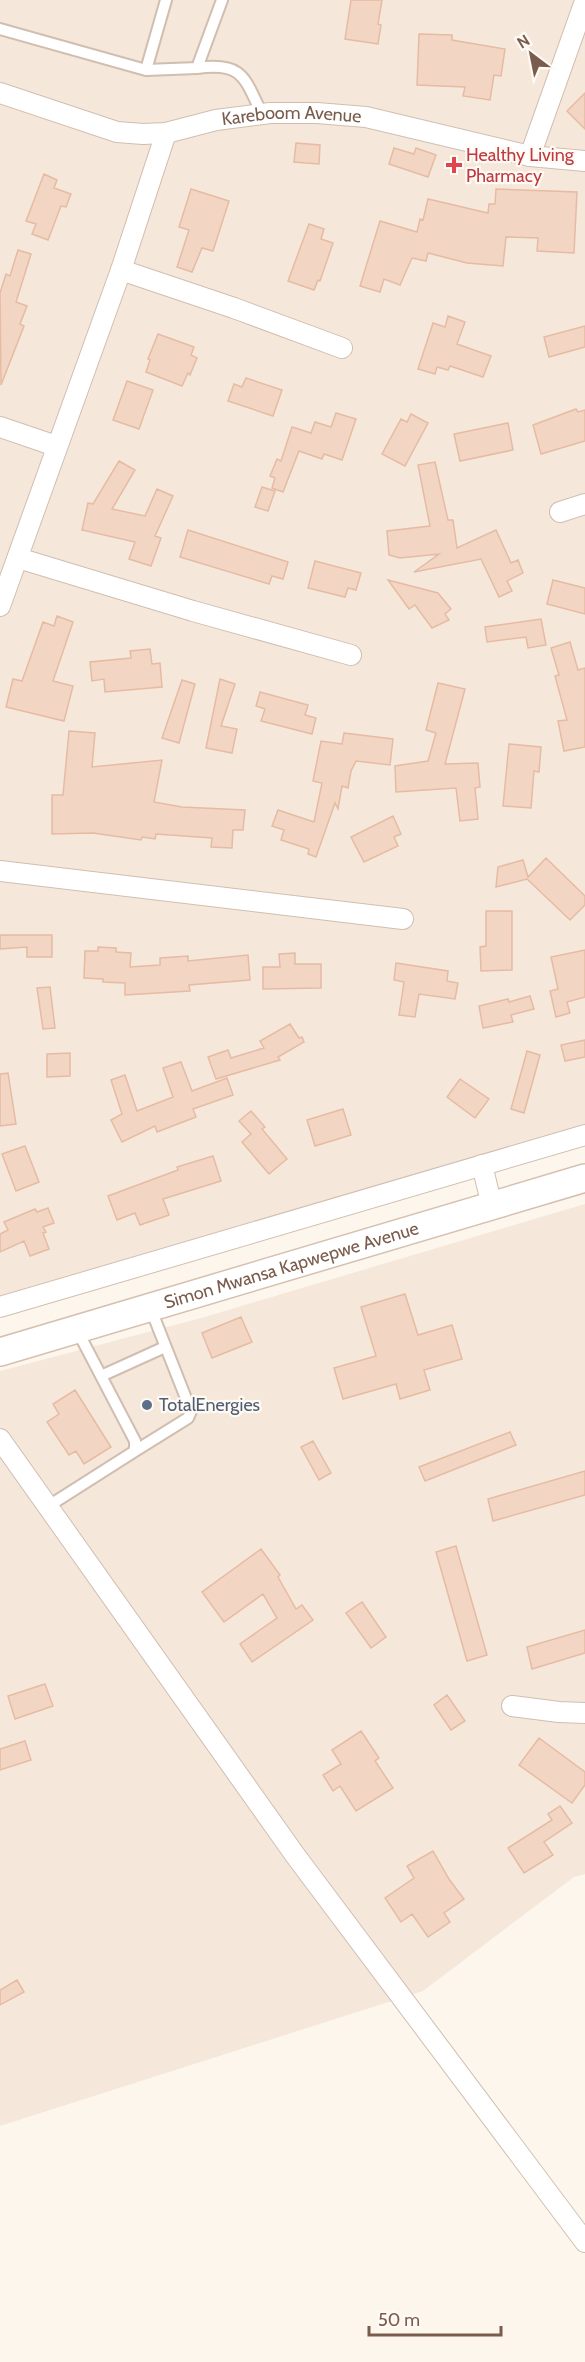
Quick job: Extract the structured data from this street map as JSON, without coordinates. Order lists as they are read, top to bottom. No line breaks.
{"streets":{"main road":["Simon Mwansa Kapwepwe Avenue"],"street":["Kareboom Avenue"]},"places":{"health":["Healthy Living Pharmacy"],"other":["TotalEnergies"]},"scale_bar":"50 m","north":"top left"}
